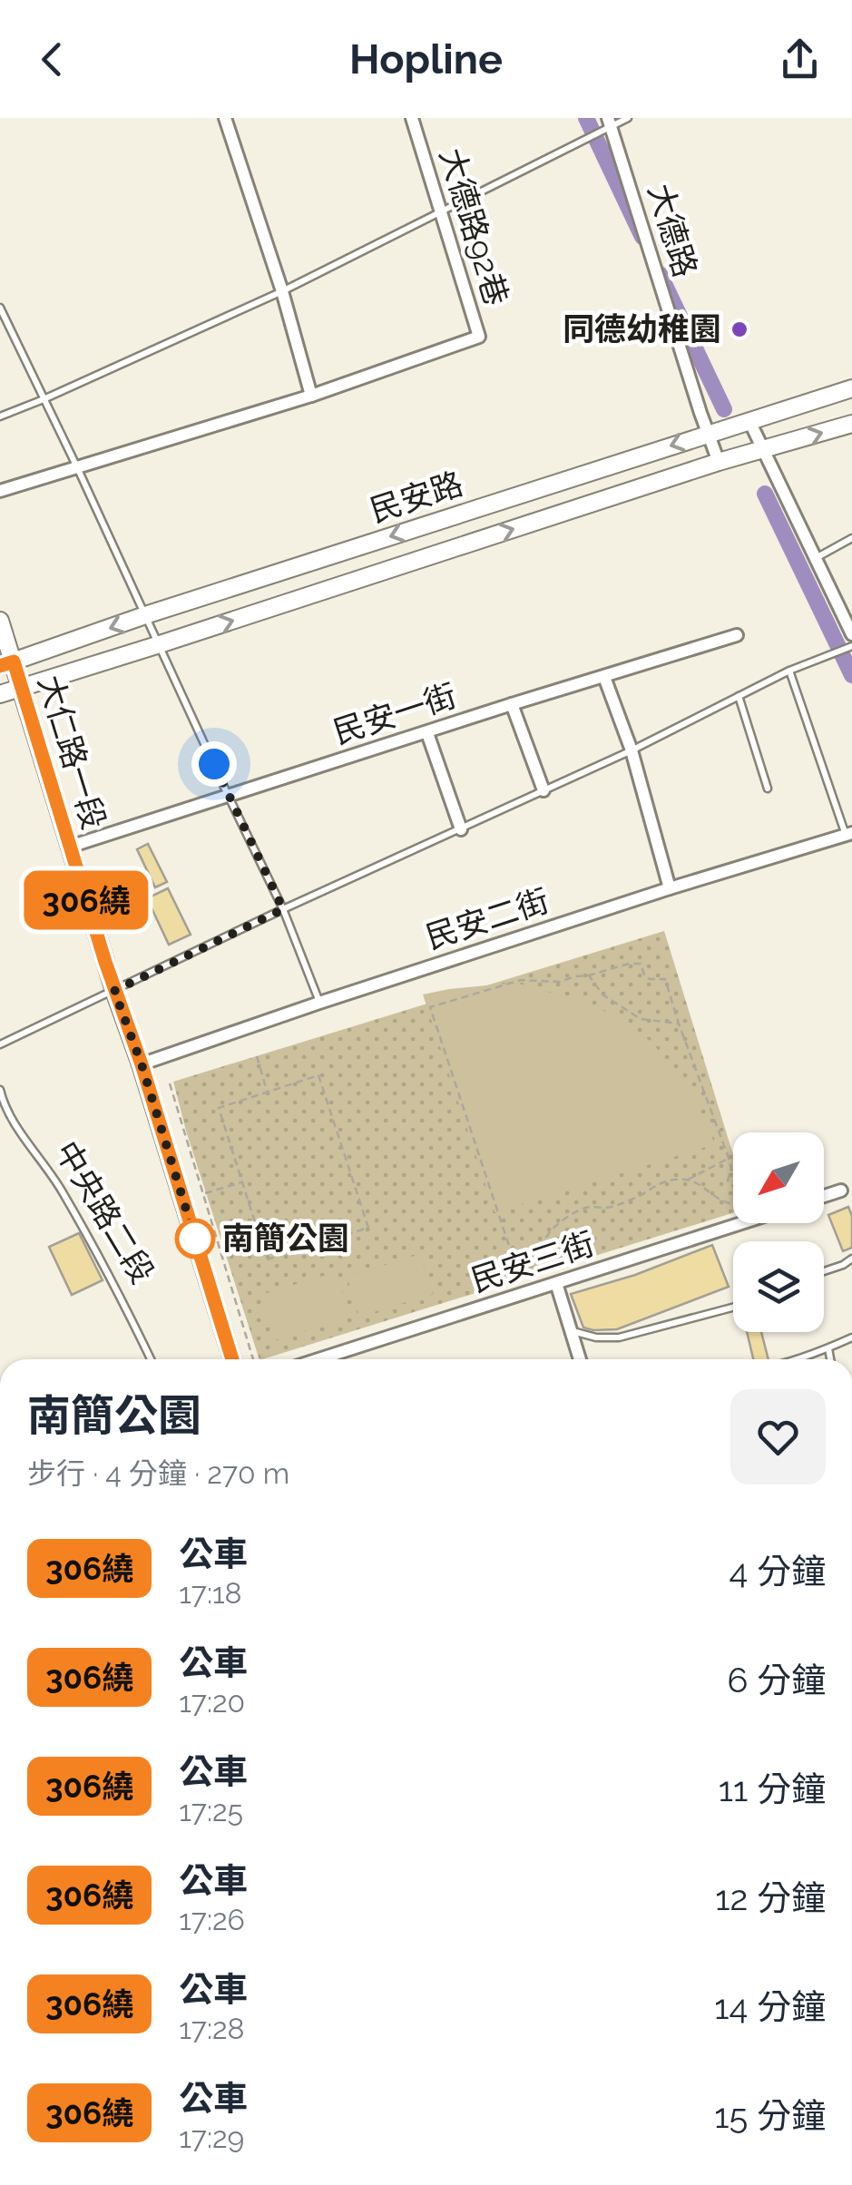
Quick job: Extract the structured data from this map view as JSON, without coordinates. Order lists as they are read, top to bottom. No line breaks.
{"streets":{"street":["大德路92巷","大德路","民安路","民安一街","大仁路一段","民安二街","民安三街"],"lane":["中央路二段"]},"crossings":[["大德路","民安路"],["民安路","大仁路一段"],["民安一街","大仁路一段"],["大仁路一段","民安二街"]],"places":["同德幼稚園","南簡公園"],"lines":["bus line 306繞"],"north":"bottom left","page":{"header":"Hopline","on_map":"306繞","heading":["南簡公園","步行 · 4 分鐘 · 270 m"],"list":[{"mark":"306繞","name":"公車","note":"17:18","value":"4 分鐘"},{"mark":"306繞","name":"公車","note":"17:20","value":"6 分鐘"},{"mark":"306繞","name":"公車","note":"17:25","value":"11 分鐘"},{"mark":"306繞","name":"公車","note":"17:26","value":"12 分鐘"},{"mark":"306繞","name":"公車","note":"17:28","value":"14 分鐘"},{"mark":"306繞","name":"公車","note":"17:29","value":"15 分鐘"}]}}
